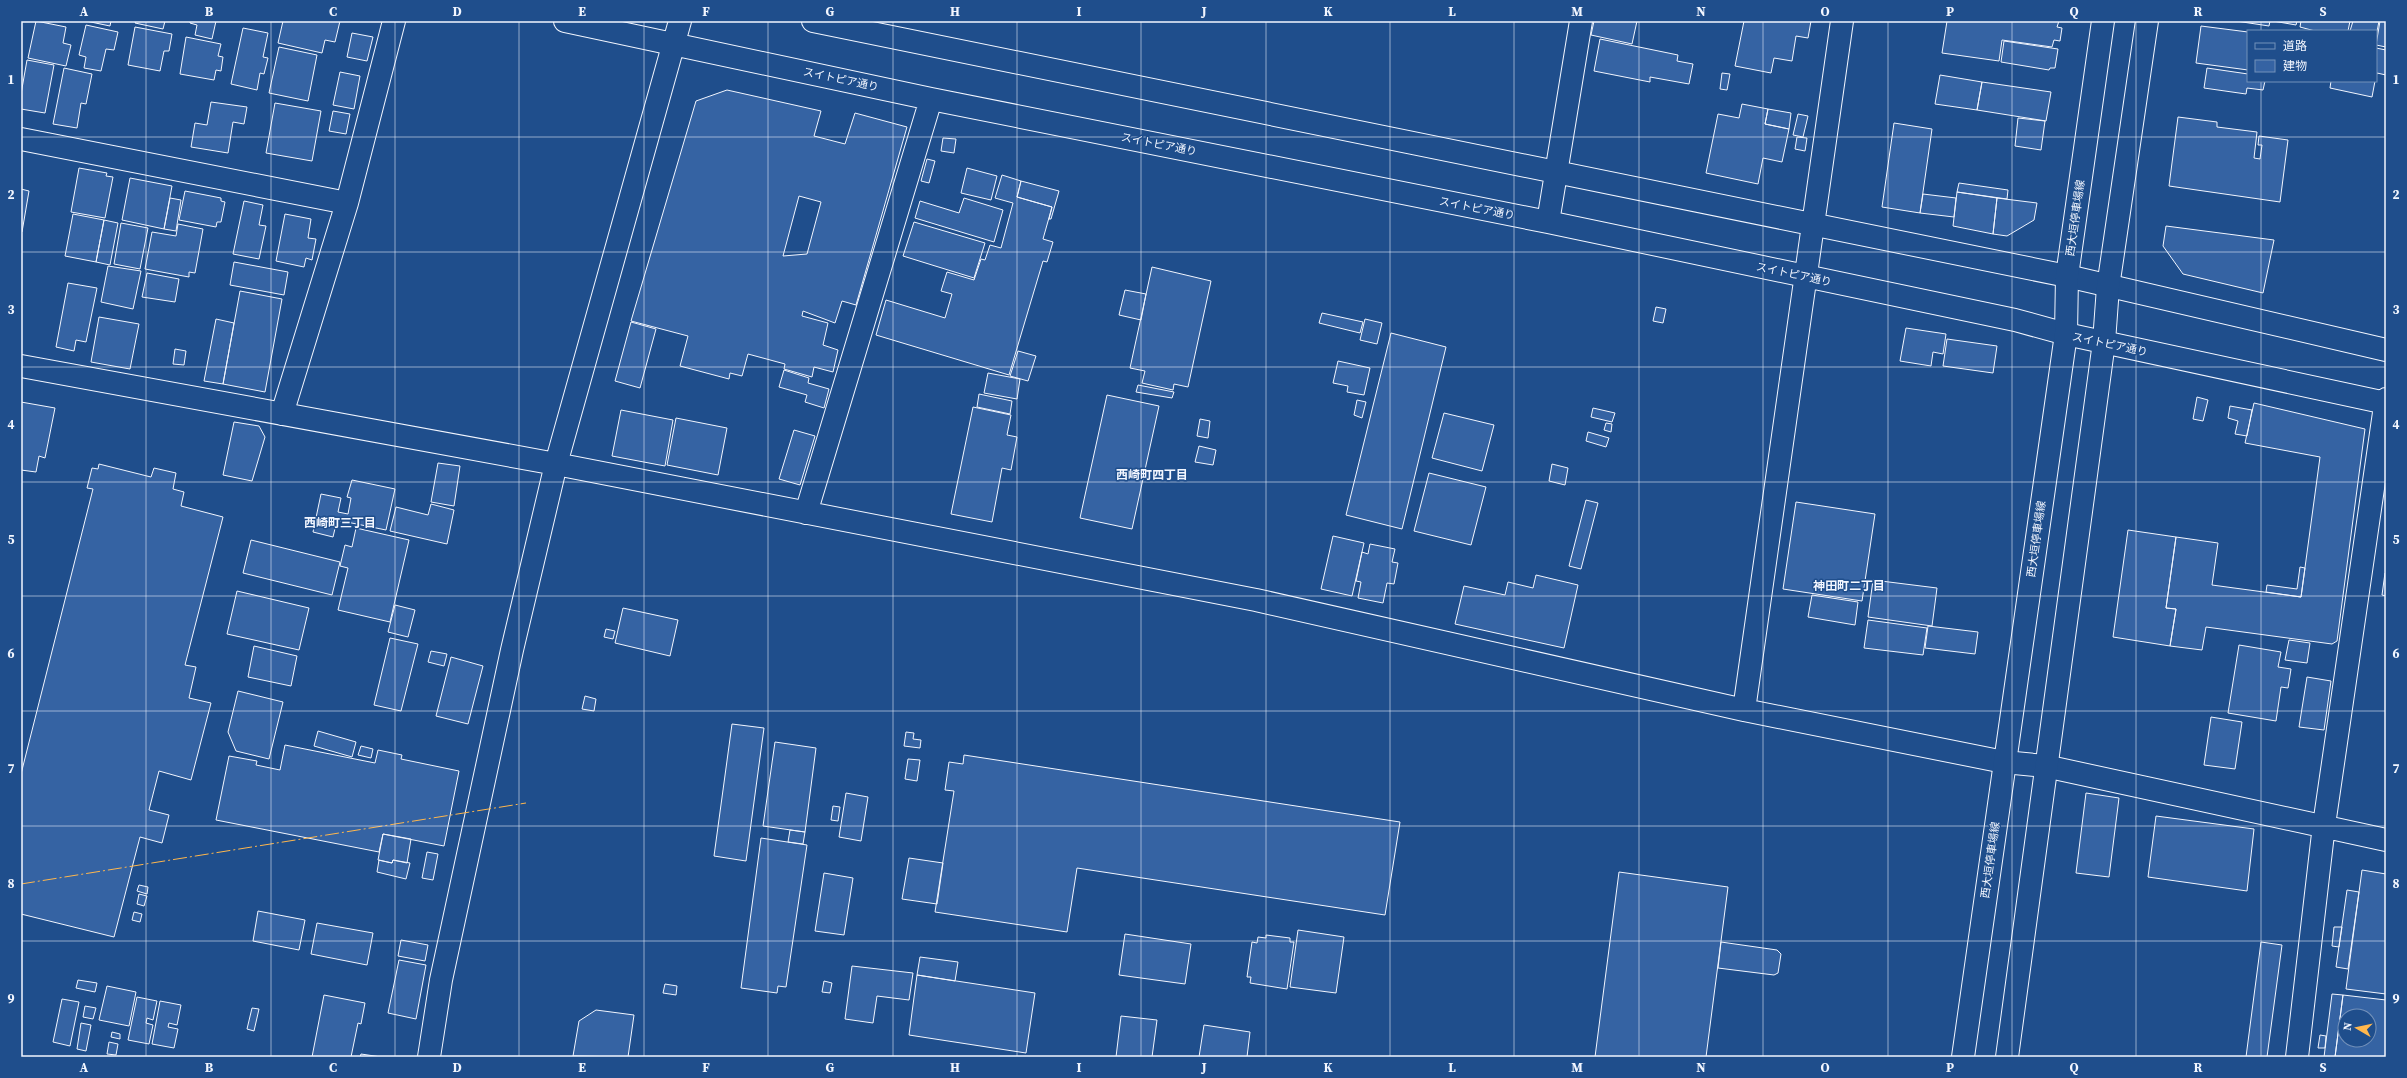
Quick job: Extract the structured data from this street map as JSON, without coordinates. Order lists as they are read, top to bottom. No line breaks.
{"streets":{"street":["スイトピア通り","西大垣停車場線"]},"crossings":[["スイトピア通り","西大垣停車場線"]],"districts":["西崎町四丁目","西崎町三丁目","神田町二丁目"],"legend":["道路","建物"],"north":"left","grid":{"columns":["A","B","C","D","E","F","G","H","I","J","K","L","M","N","O","P","Q","R","S"],"rows":["1","2","3","4","5","6","7","8","9"]}}
